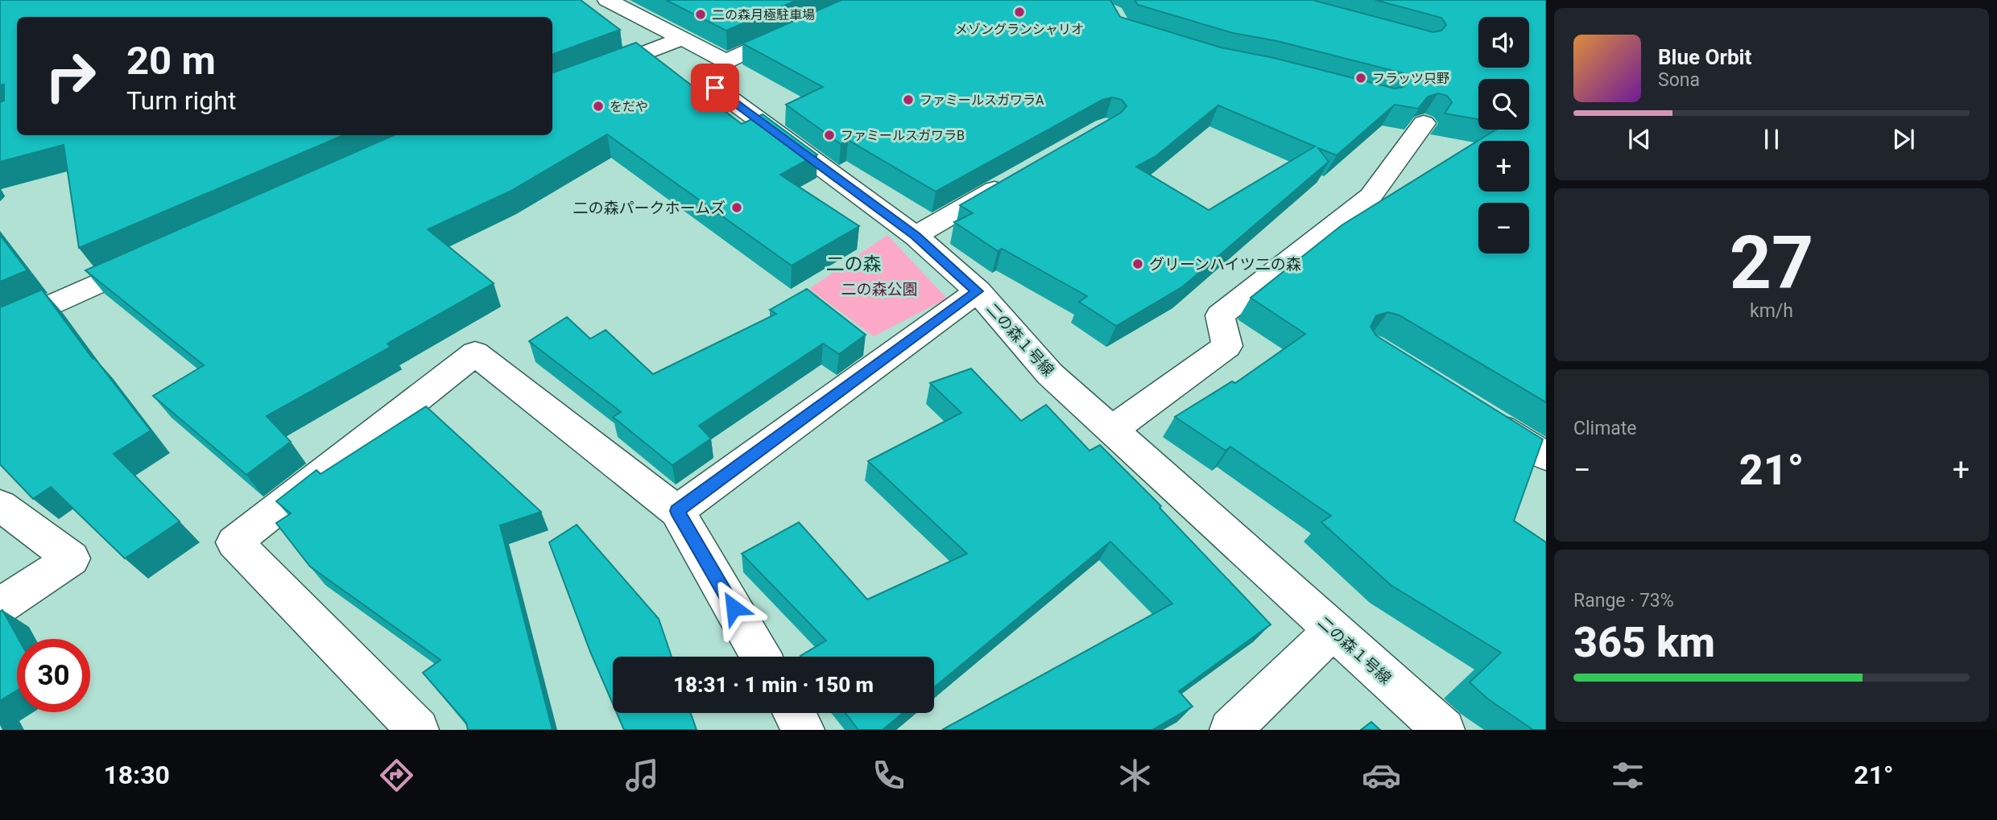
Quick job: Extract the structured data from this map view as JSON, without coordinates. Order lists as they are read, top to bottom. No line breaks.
{"streets":{"street":["二の森１号線"]},"districts":["二の森"],"parks":["二の森公園"],"places":["メゾングランシャリオ","二の森月極駐車場","フラッツ只野","ファミールスガワラA","をだや","ファミールスガワラB","二の森パークホームズ","グリーンハイツ二の森"],"page":{"map_buttons":["+","−"],"turn":["20 m","Turn right"],"song":["Blue Orbit","Sona"],"tile":[["27","km/h"],"Climate",["Range · 73%","365 km"]],"heat":["−","21°","+"],"limit":"30","trip":"18:31 · 1 min · 150 m","tabs":["18:30","21°"]}}
